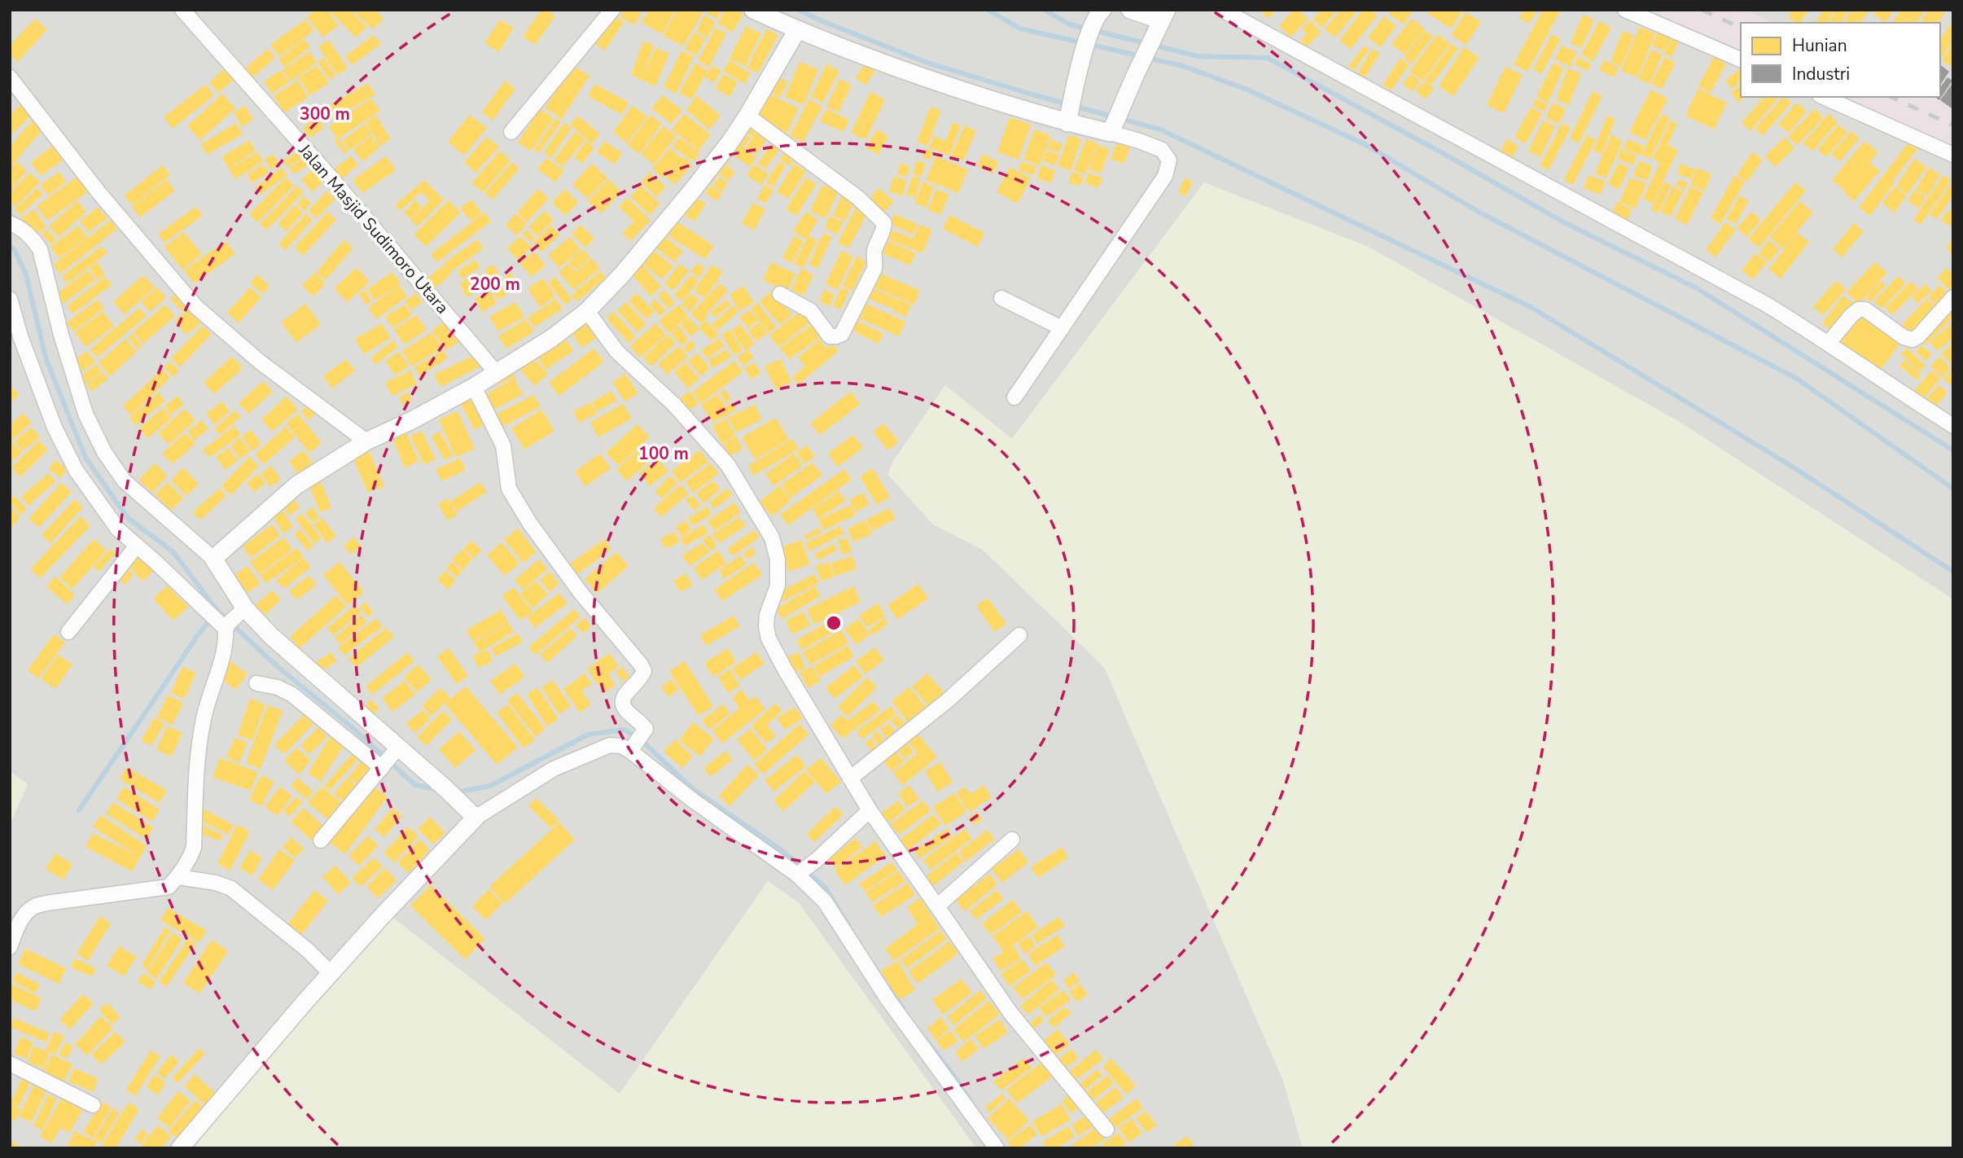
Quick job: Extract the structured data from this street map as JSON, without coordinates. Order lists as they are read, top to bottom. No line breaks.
{"streets":{"street":["Jalan Masjid Sudimoro Utara"]},"legend":["Hunian","Industri"],"rings":["300 m","200 m","100 m"]}
